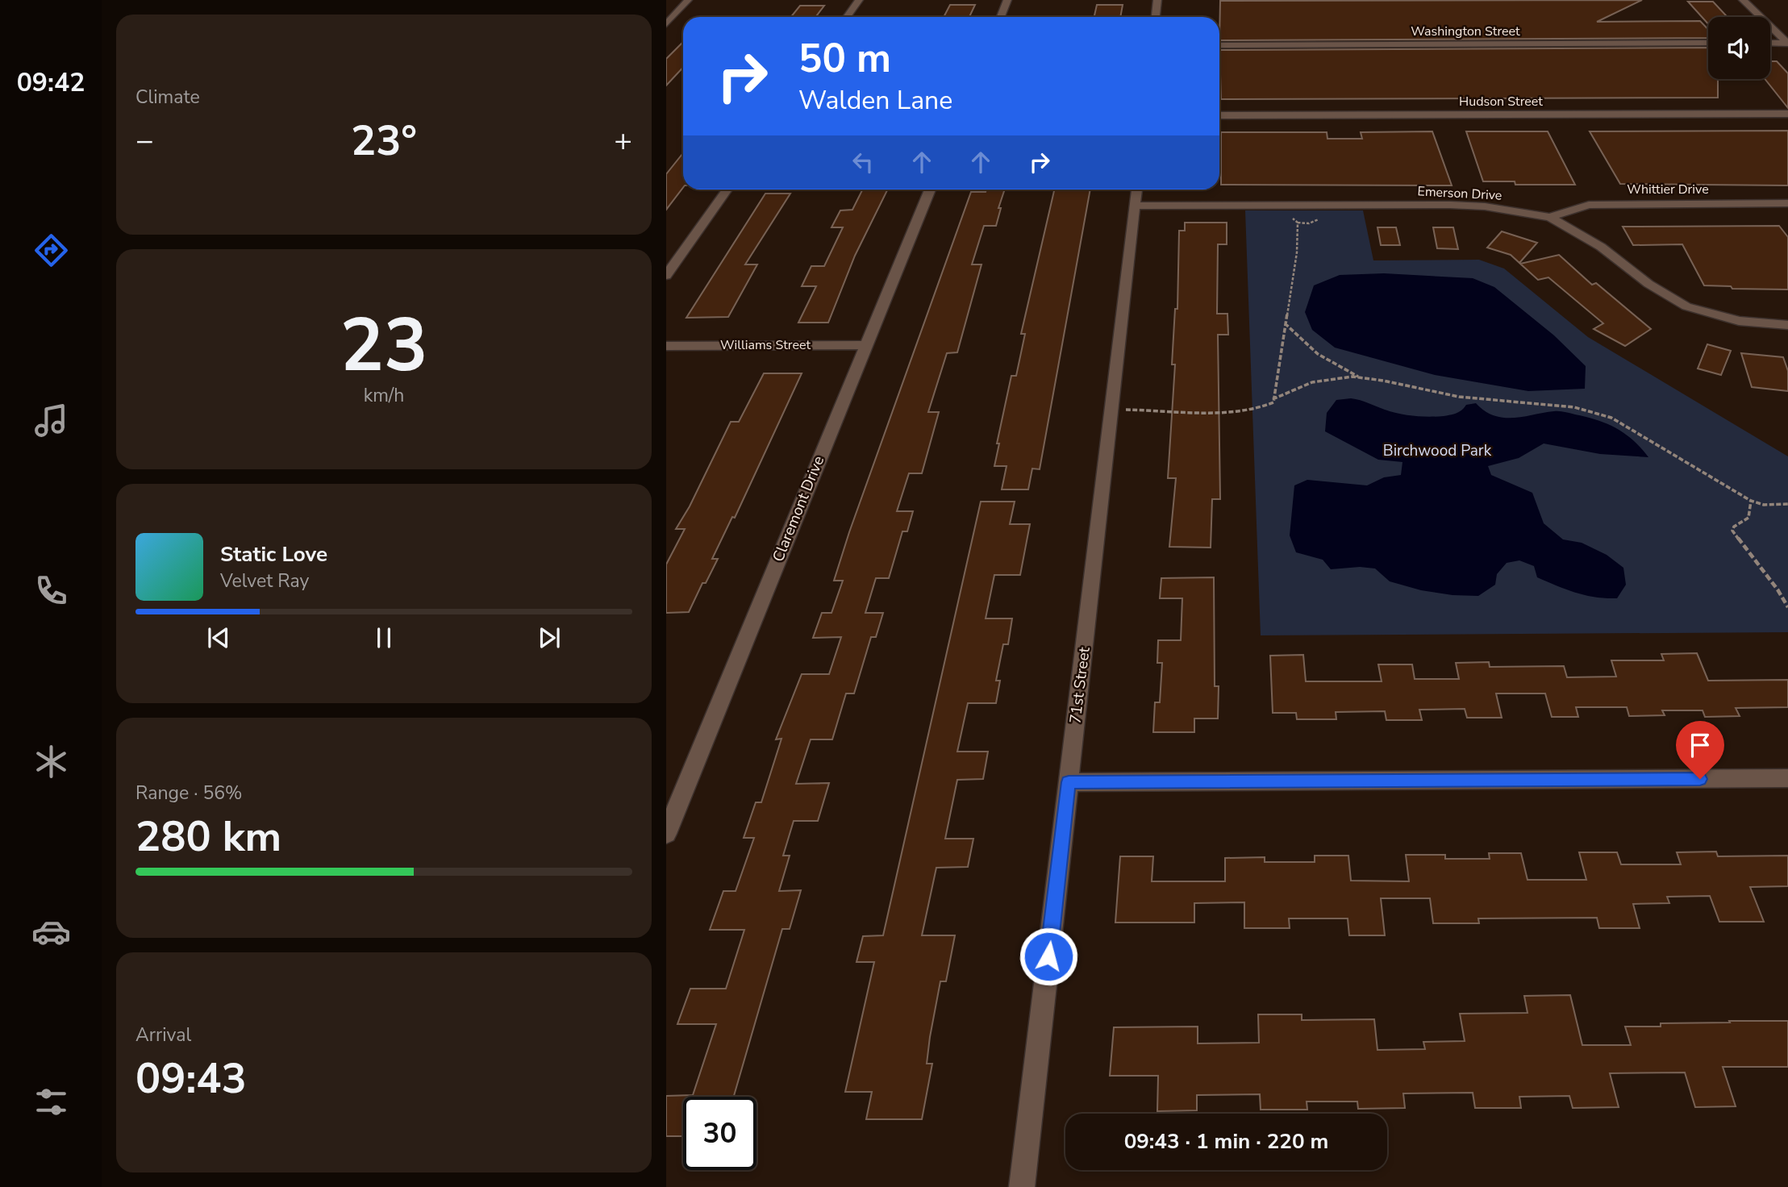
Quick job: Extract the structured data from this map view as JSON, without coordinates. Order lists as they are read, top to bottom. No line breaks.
{"streets":{"street":["Washington Street","Hudson Street","Whittier Drive","Emerson Drive","Williams Street","Claremont Drive","71st Street"]},"crossings":[["Whittier Drive","Emerson Drive"],["Emerson Drive","71st Street"],["Williams Street","Claremont Drive"]],"parks":["Birchwood Park"],"page":{"tabs":"09:42","tile":["Climate",["23","km/h"],["Range · 56%","280 km"],["Arrival","09:43"]],"turn":["50 m","Walden Lane"],"heat":["−","23°","+"],"song":["Static Love","Velvet Ray"],"limit":"30","trip":"09:43 · 1 min · 220 m"}}
